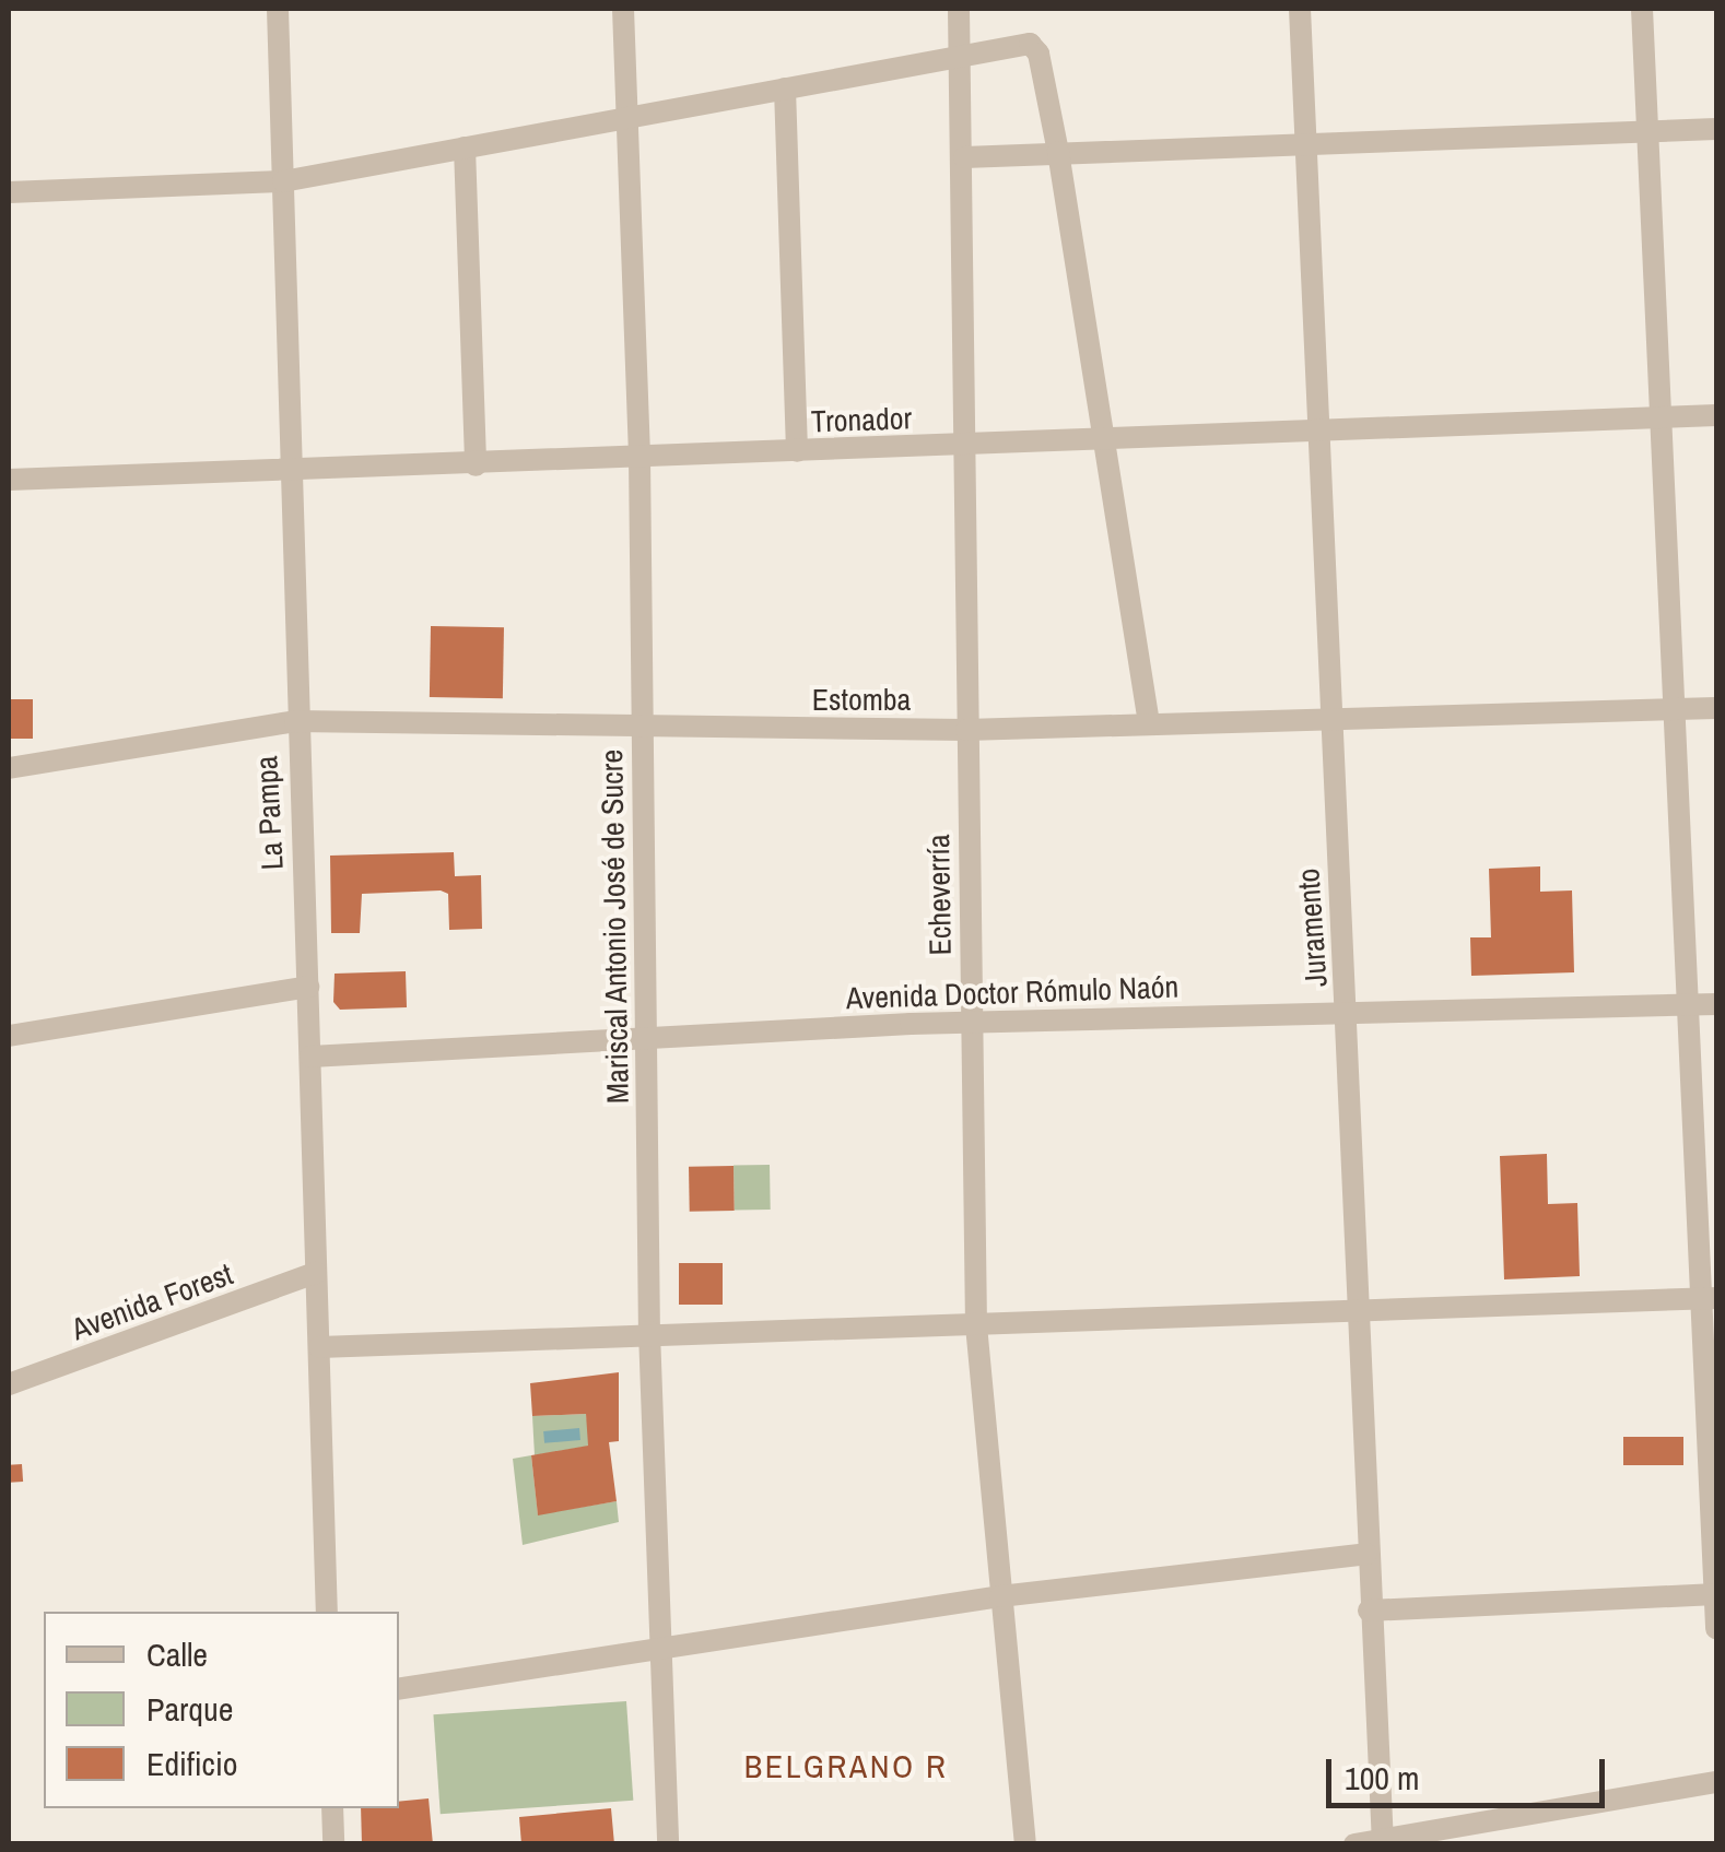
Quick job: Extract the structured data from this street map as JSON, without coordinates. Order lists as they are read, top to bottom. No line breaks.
{"streets":{"street":["Tronador","Estomba","La Pampa","Echeverría","Mariscal Antonio José de Sucre","Juramento","Avenida Doctor Rómulo Naón","Avenida Forest"]},"crossings":[["Tronador","La Pampa"],["Tronador","Echeverría"],["Tronador","Mariscal Antonio José de Sucre"],["Tronador","Juramento"],["Estomba","La Pampa"],["Estomba","Echeverría"],["Estomba","Mariscal Antonio José de Sucre"],["Estomba","Juramento"],["La Pampa","Avenida Doctor Rómulo Naón"],["La Pampa","Avenida Forest"],["Echeverría","Avenida Doctor Rómulo Naón"],["Mariscal Antonio José de Sucre","Avenida Doctor Rómulo Naón"],["Juramento","Avenida Doctor Rómulo Naón"]],"districts":["BELGRANO R"],"legend":["Calle","Parque","Edificio"],"scale_bar":"100 m"}
